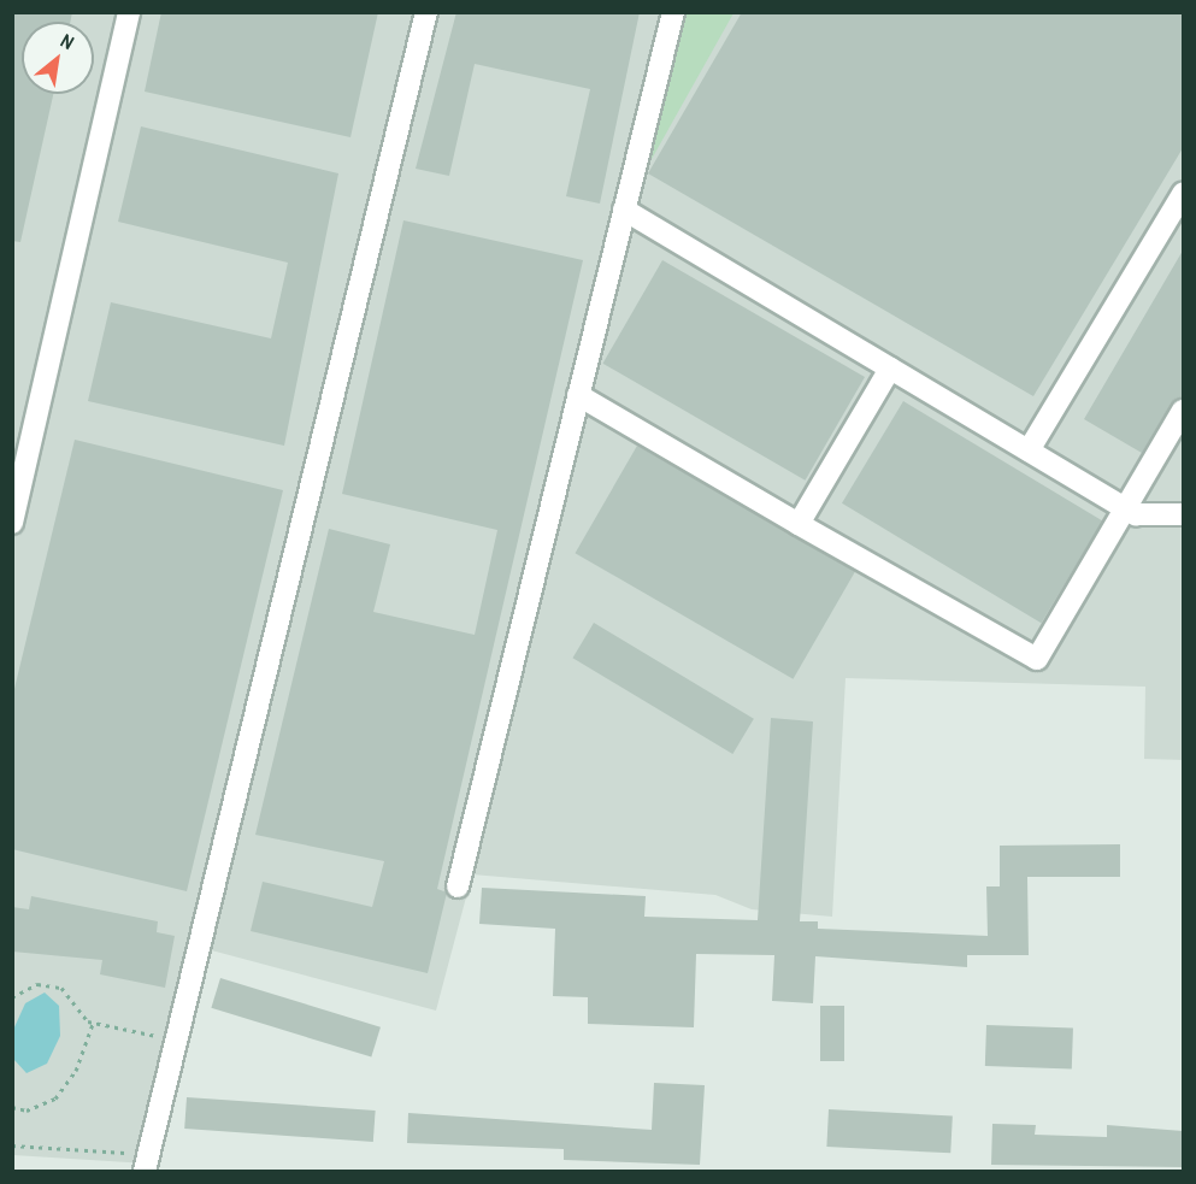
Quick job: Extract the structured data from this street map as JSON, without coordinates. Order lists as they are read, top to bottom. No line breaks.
{"north":"top right"}
